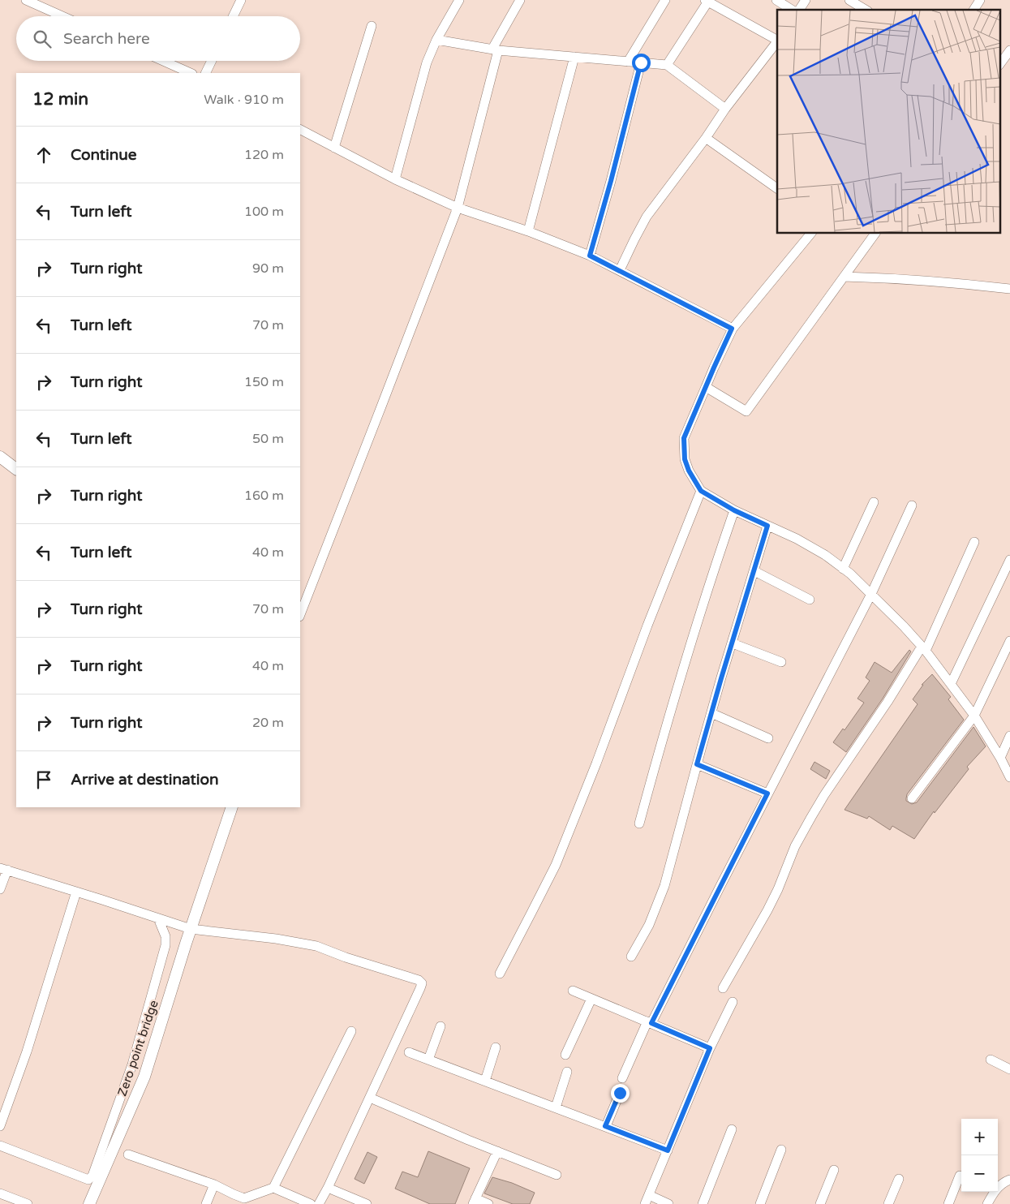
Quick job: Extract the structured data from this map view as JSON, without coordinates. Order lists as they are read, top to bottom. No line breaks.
{"streets":{"street":["Zero point bridge"]},"page":{"search":"Search here","heading":["12 min","Walk · 910 m"],"list":[["Continue","120 m"],["Turn left","100 m"],["Turn right","90 m"],["Turn left","70 m"],["Turn right","150 m"],["Turn left","50 m"],["Turn right","160 m"],["Turn left","40 m"],["Turn right","70 m"],["Turn right","40 m"],["Turn right","20 m"],"Arrive at destination"],"map_buttons":["+","−"]}}
